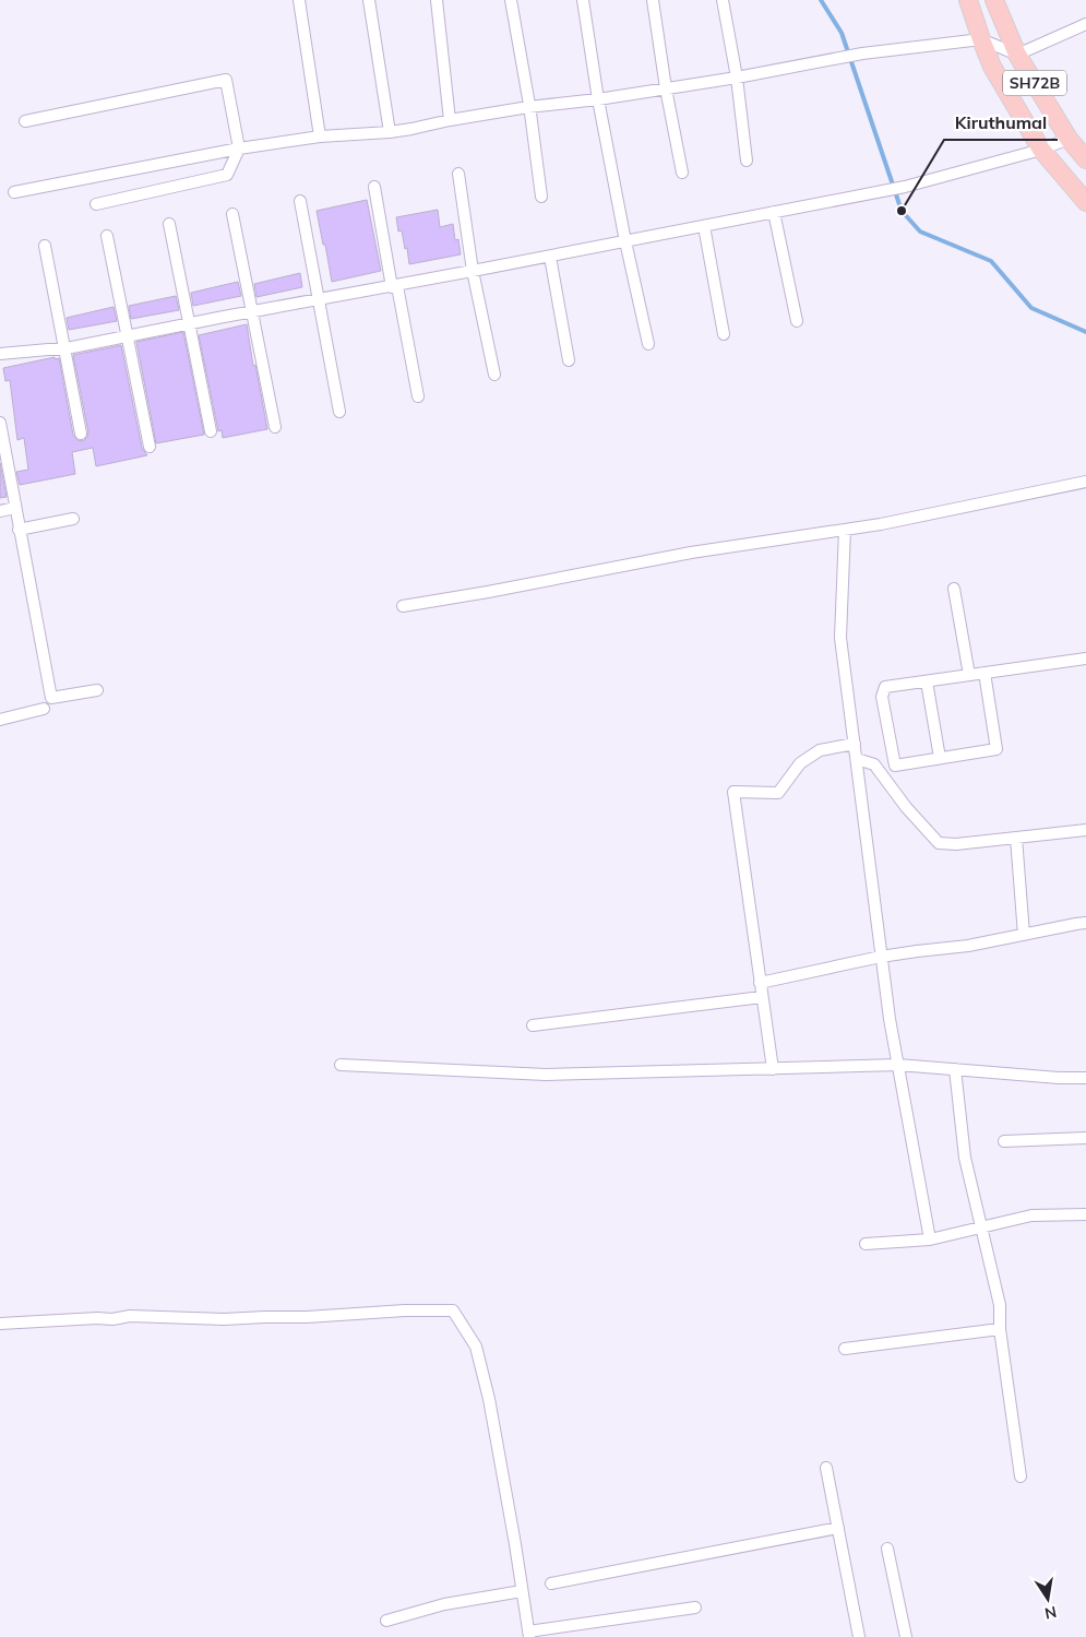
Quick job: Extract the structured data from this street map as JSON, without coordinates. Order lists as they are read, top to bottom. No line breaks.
{"streets":{"main road":["SH72B"]},"places":["Kiruthumal"],"north":"bottom"}
